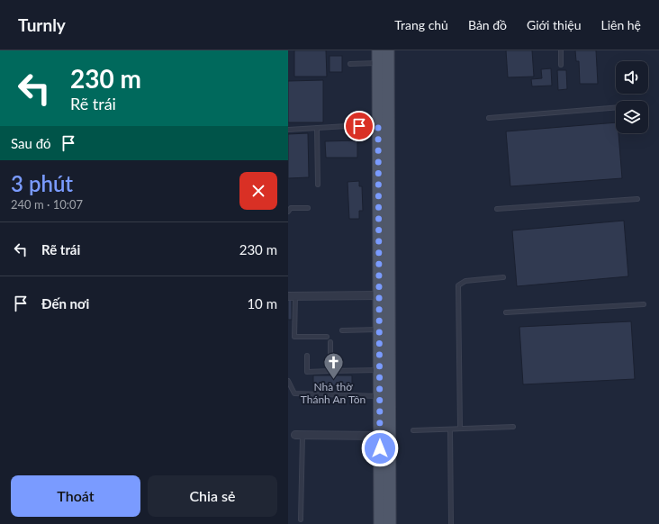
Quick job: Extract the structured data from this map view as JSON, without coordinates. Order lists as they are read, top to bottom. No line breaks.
{"places":{"church":["Nhà thờ Thánh An Tôn"]},"page":{"header":"Turnly","nav":["Trang chủ","Bản đồ","Giới thiệu","Liên hệ"],"turn":["230 m","Rẽ trái"],"then":"Sau đó","heading":["3 phút","240 m · 10:07"],"list":[{"name":"Rẽ trái","value":"230 m"},{"name":"Đến nơi","value":"10 m"}],"buttons":["Thoát","Chia sẻ"]}}
